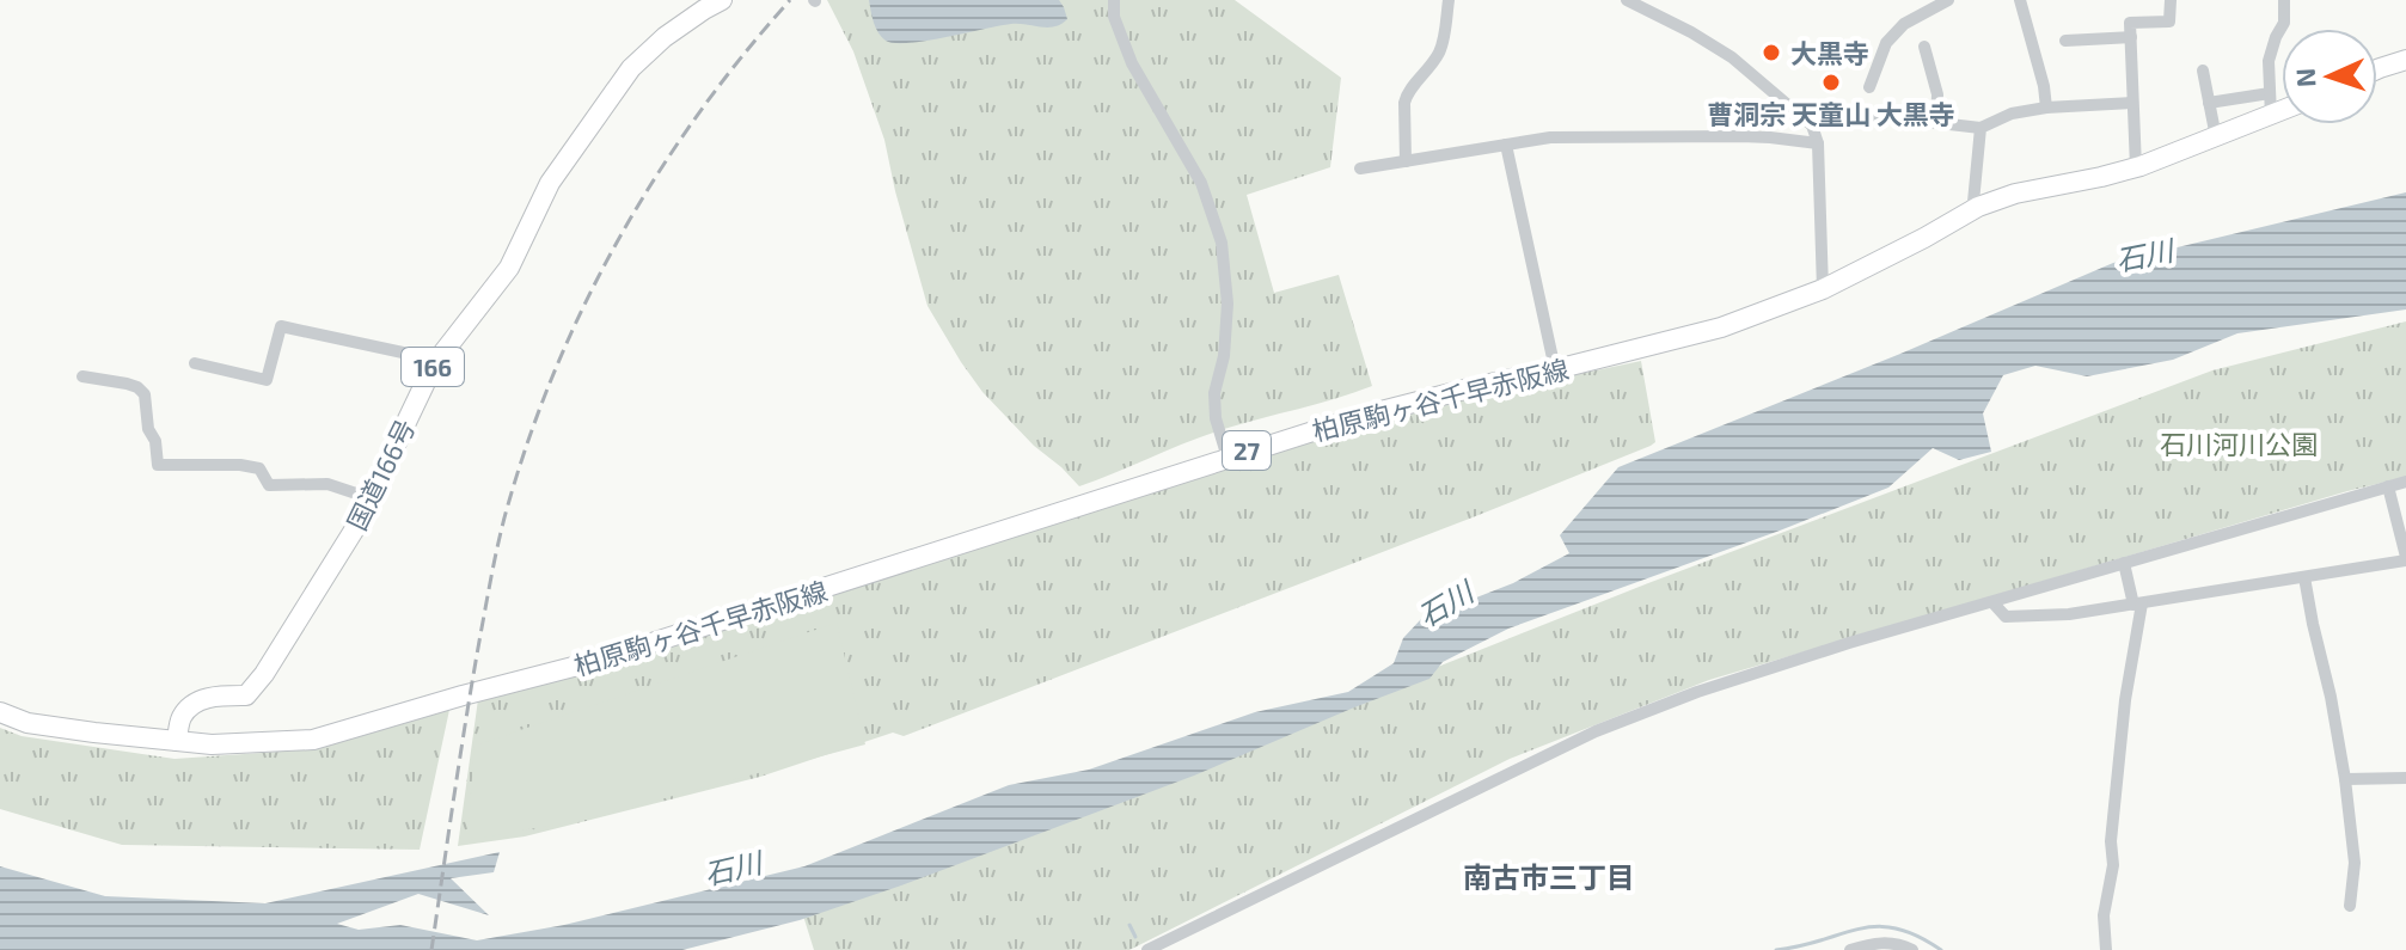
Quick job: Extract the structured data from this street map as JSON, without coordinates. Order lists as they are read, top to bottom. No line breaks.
{"streets":{"main road":["166","柏原駒ヶ谷千早赤阪線","27","国道166号"]},"crossings":[["柏原駒ヶ谷千早赤阪線","国道166号"]],"districts":["南古市三丁目"],"water":["石川"],"parks":["石川河川公園"],"places":["大黒寺","曹洞宗 天童山 大黒寺"],"north":"left"}
